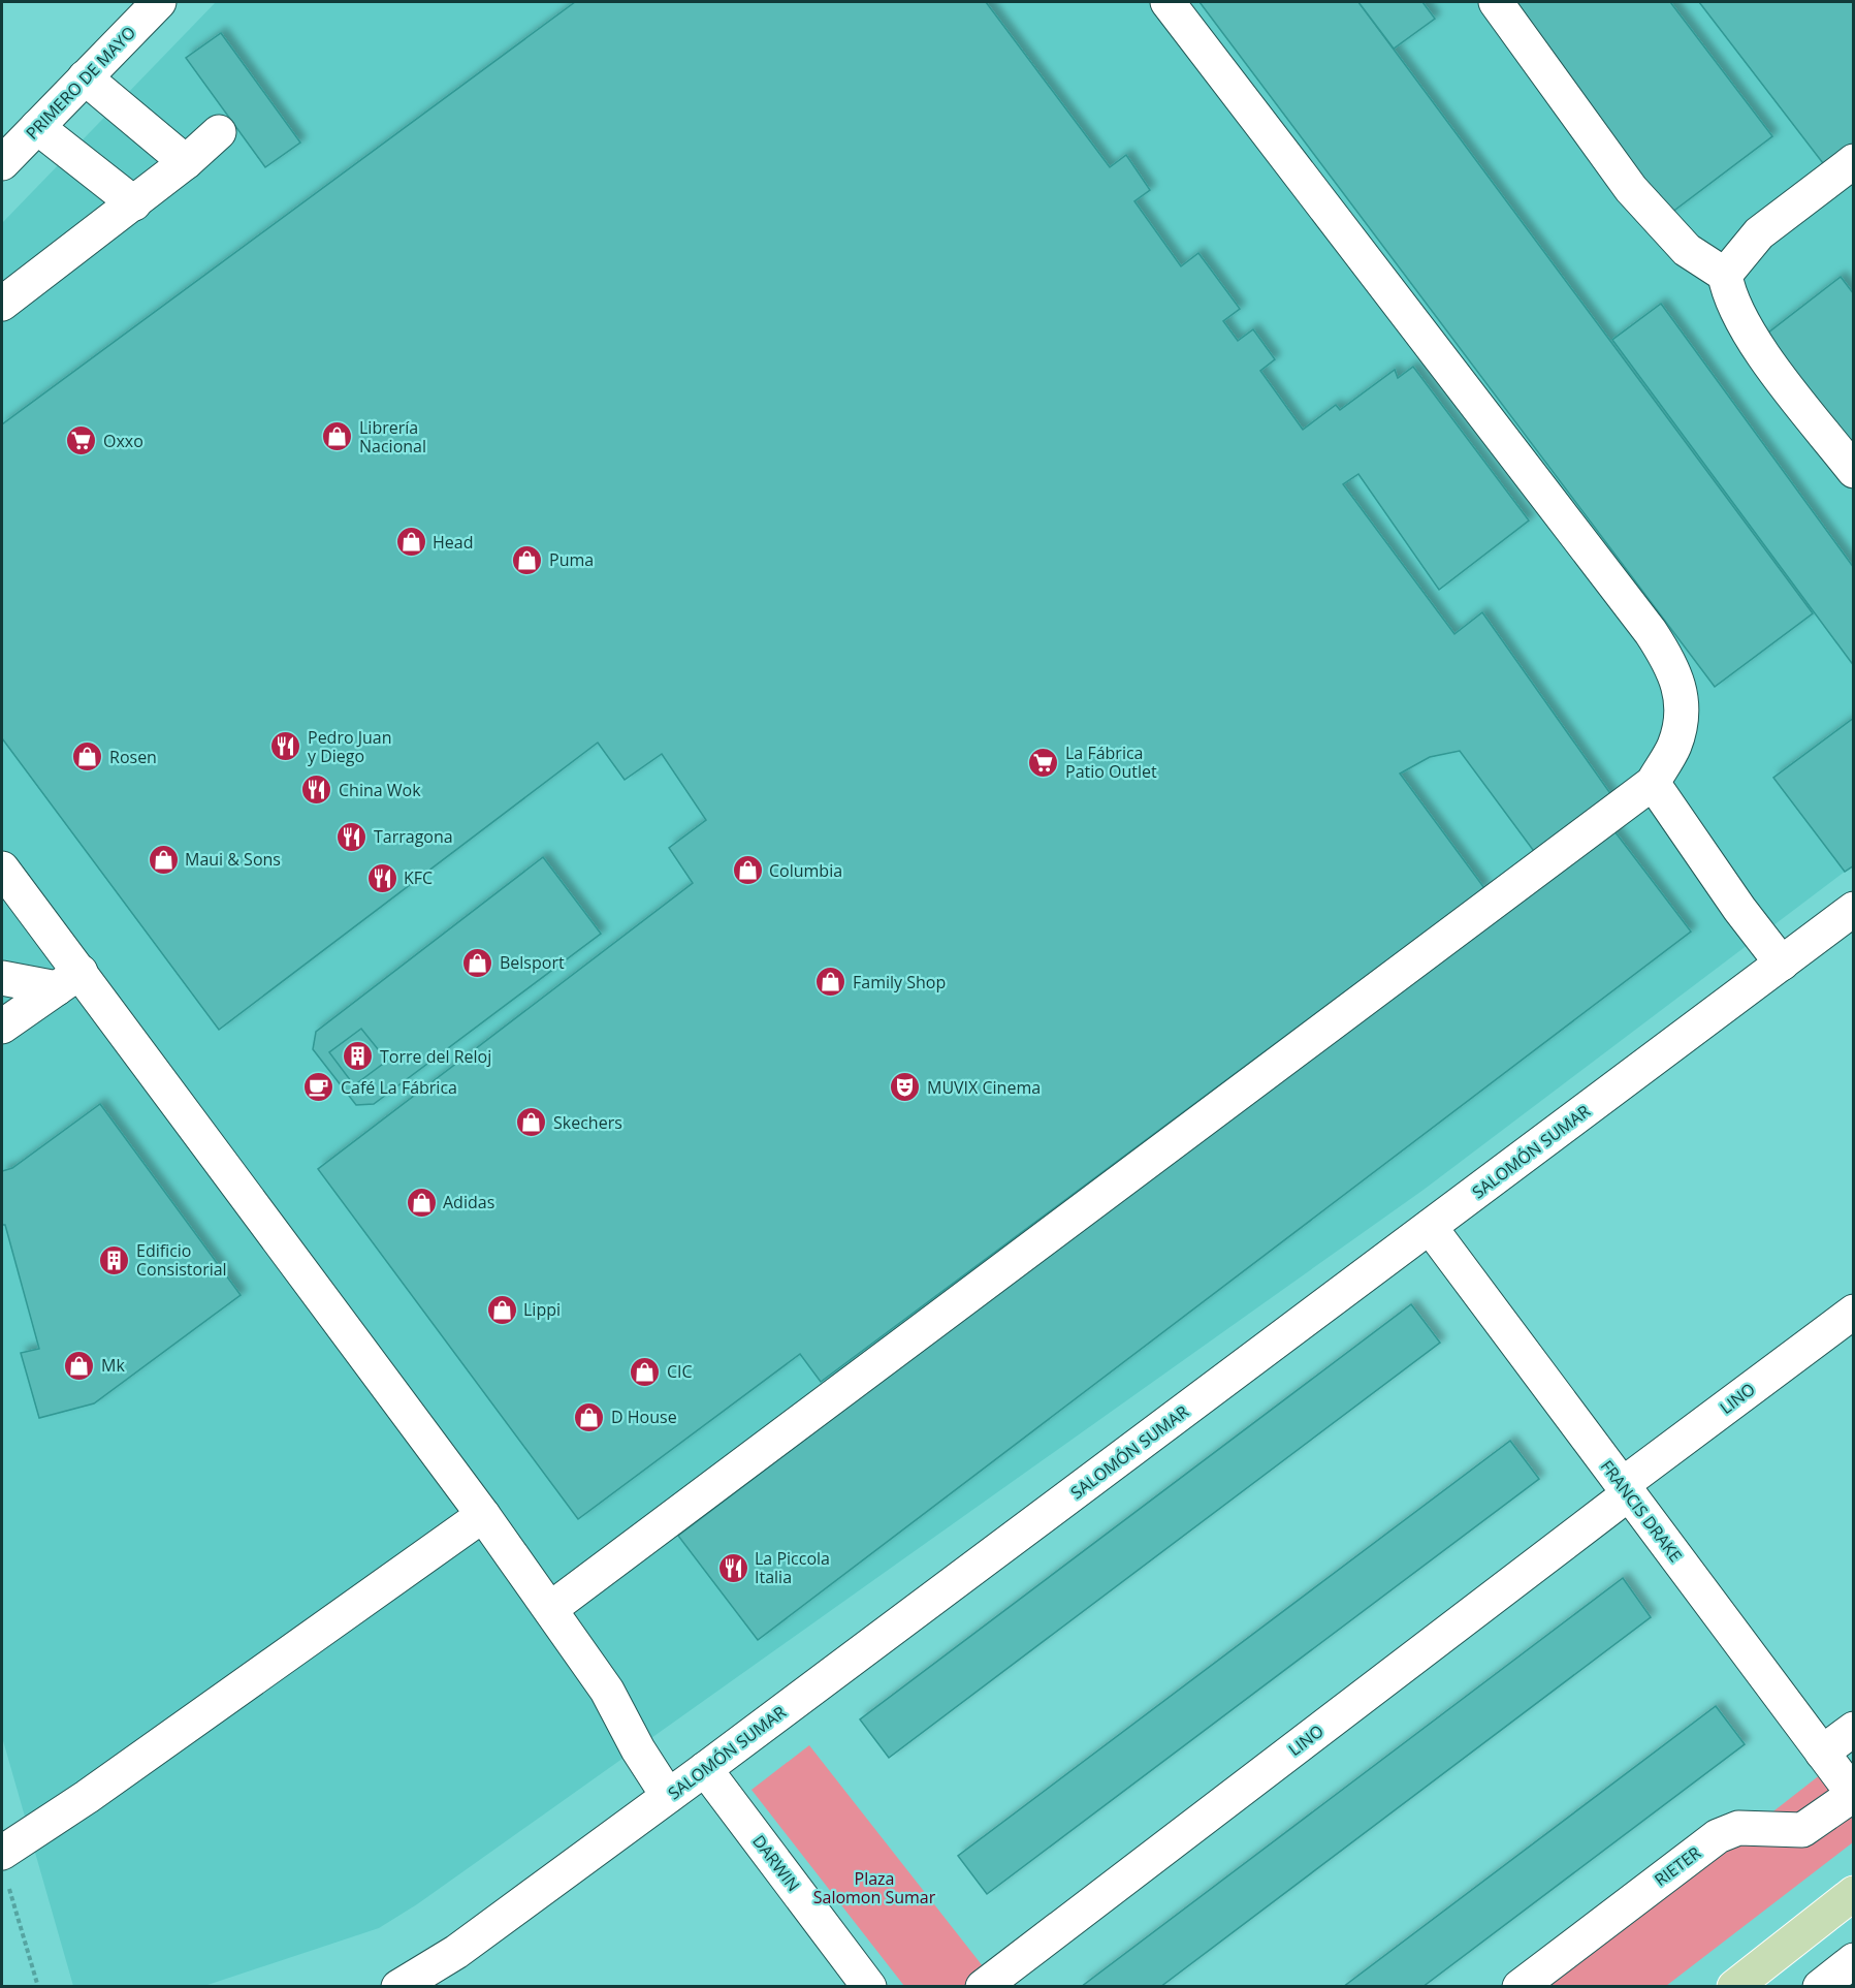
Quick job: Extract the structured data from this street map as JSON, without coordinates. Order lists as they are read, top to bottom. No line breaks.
{"streets":{"street":["PRIMERO DE MAYO","SALOMÓN SUMAR","LINO","FRANCIS DRAKE","DARWIN","RIETER"]},"crossings":[["SALOMÓN SUMAR","FRANCIS DRAKE"],["SALOMÓN SUMAR","DARWIN"],["LINO","FRANCIS DRAKE"],["FRANCIS DRAKE","RIETER"]],"parks":["Plaza Salomon Sumar"],"places":{"shop":["Librería Nacional","Head","Puma","Rosen","Maui & Sons","Columbia","Belsport","Family Shop","Skechers","Adidas","Lippi","Mk","CIC","D House"],"supermarket":["Oxxo","La Fábrica Patio Outlet"],"restaurant":["Pedro Juan y Diego","China Wok","Tarragona","KFC","La Piccola Italia"],"building":["Torre del Reloj","Edificio Consistorial"],"cafe":["Café La Fábrica"],"theatre":["MUVIX Cinema"]}}
